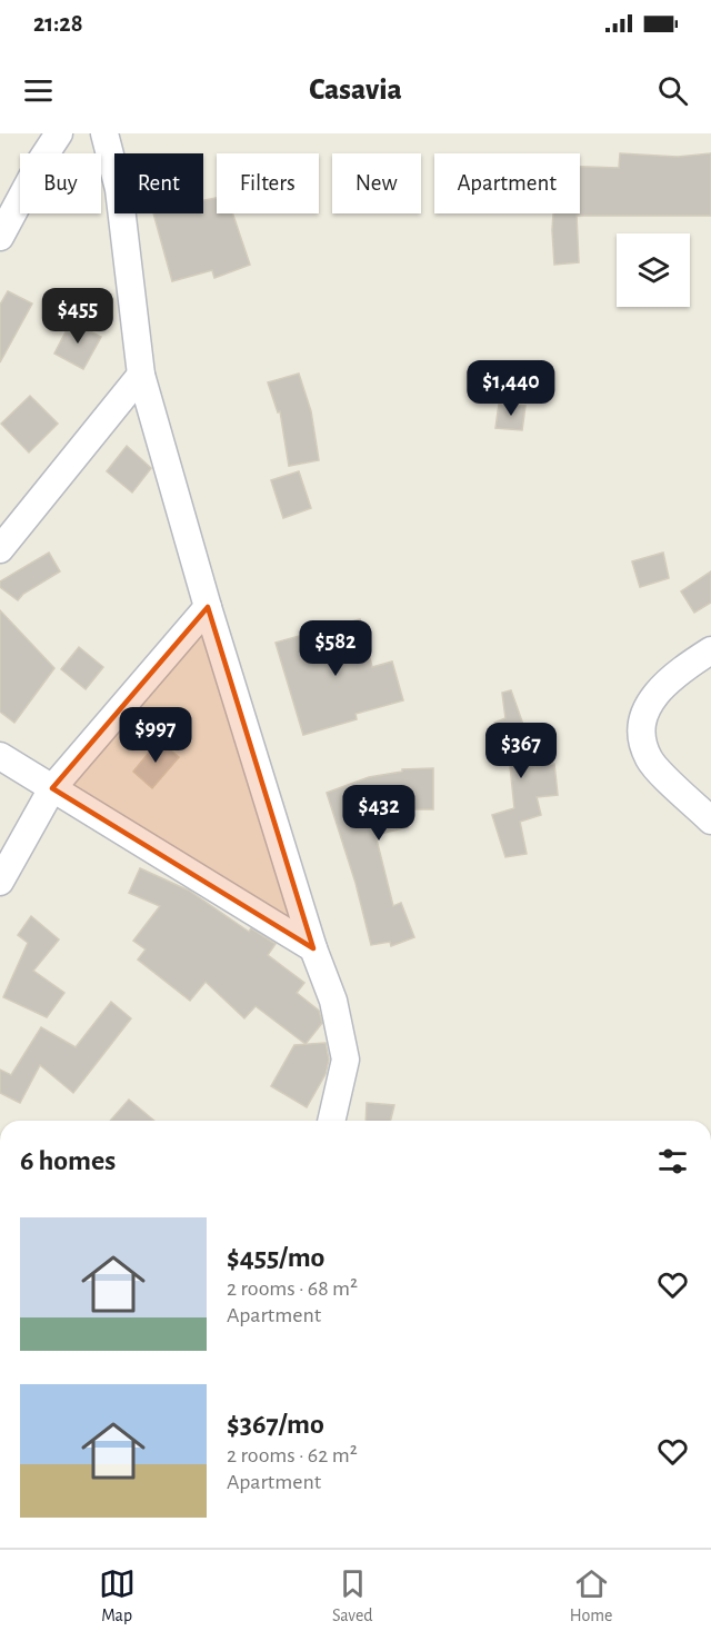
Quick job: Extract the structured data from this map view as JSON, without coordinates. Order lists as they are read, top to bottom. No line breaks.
{"page":{"status":"21:28","header":"Casavia","chip":["Buy","Rent","Filters","New","Apartment"],"price":["$455","$1,440","$582","$997","$367","$432"],"heading":"6 homes","list":[{"name":"$455/mo","note":"2 rooms · 68 m² · Apartment"},{"name":"$367/mo","note":"2 rooms · 62 m² · Apartment"}],"tabs":["Map","Saved","Home"]}}
